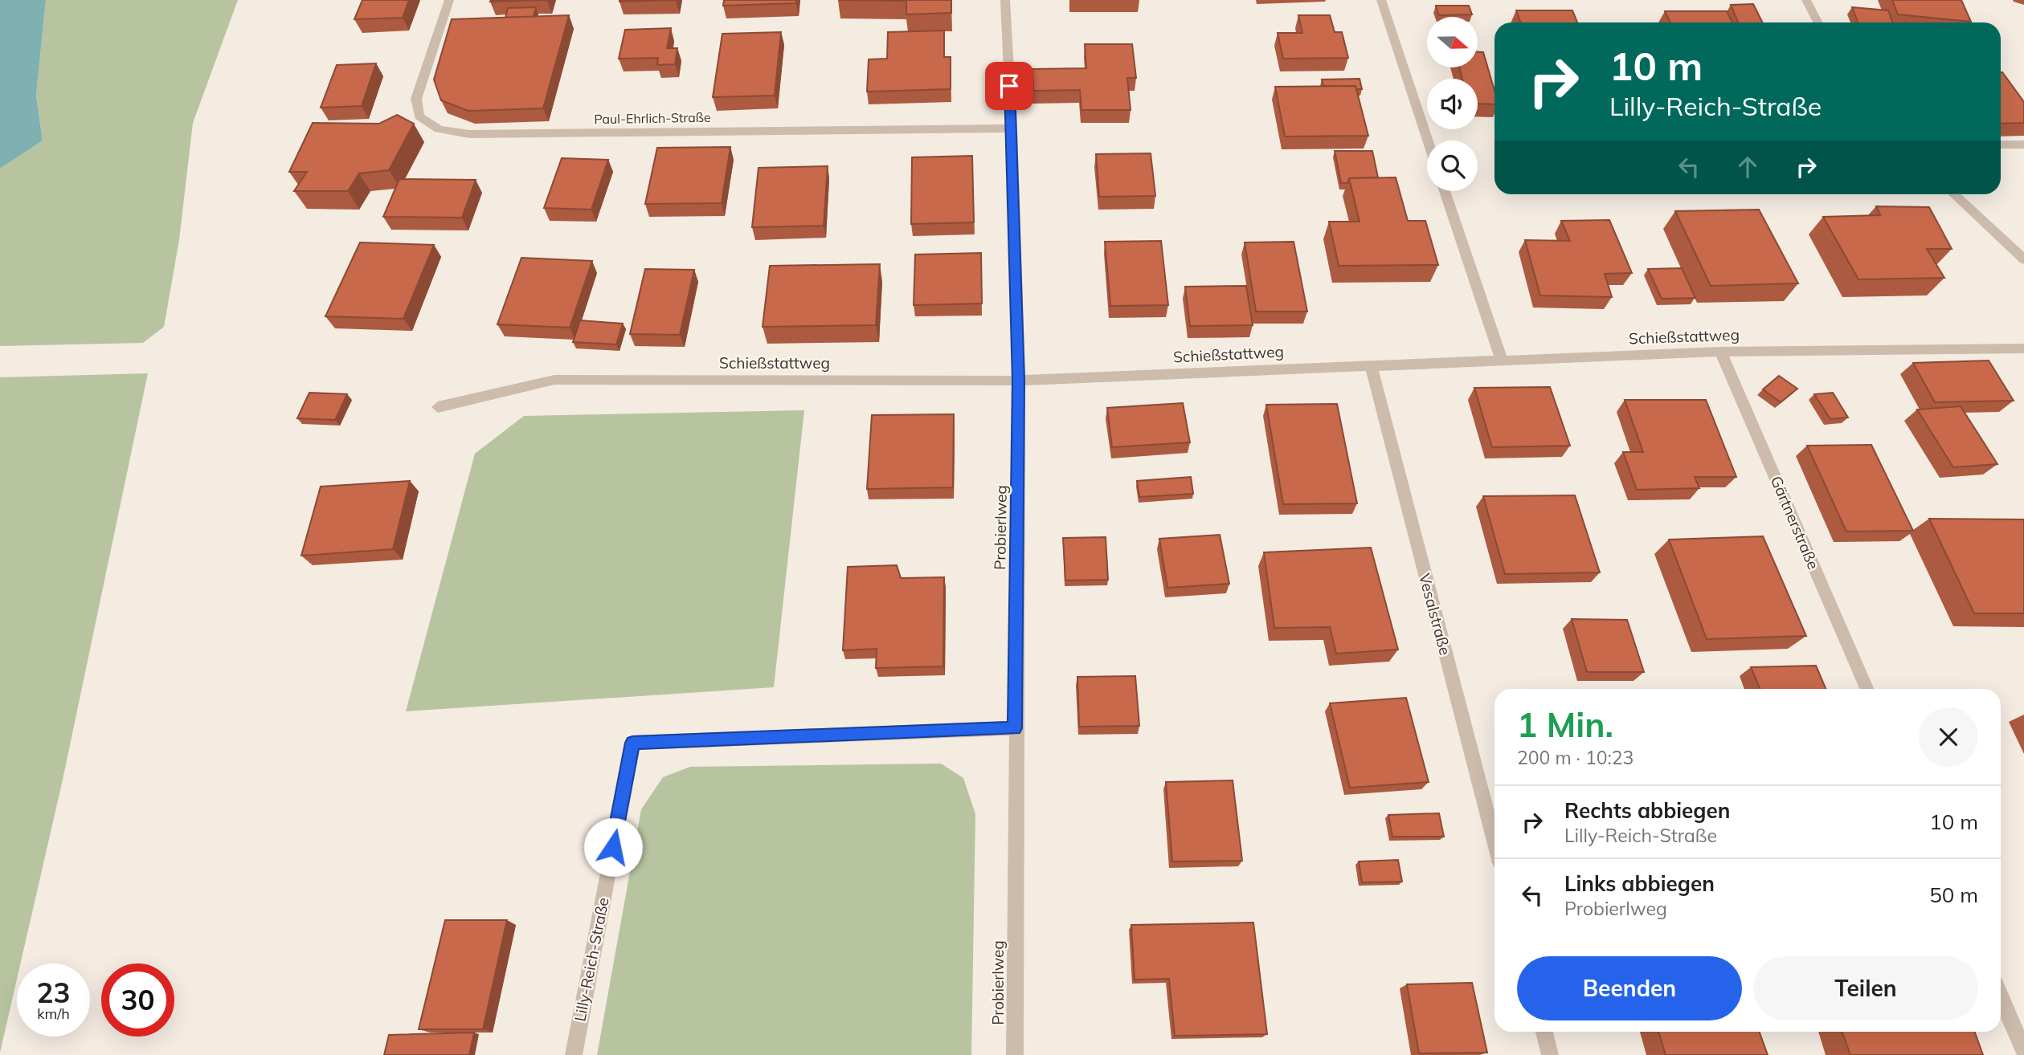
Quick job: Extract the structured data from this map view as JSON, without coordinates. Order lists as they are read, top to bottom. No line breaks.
{"streets":{"street":["Paul-Ehrlich-Straße","Schießstattweg","Gärtnerstraße","Probierlweg","Vesalstraße","Lilly-Reich-Straße"]},"crossings":[["Paul-Ehrlich-Straße","Probierlweg"],["Schießstattweg","Gärtnerstraße"],["Schießstattweg","Probierlweg"],["Schießstattweg","Vesalstraße"],["Probierlweg","Lilly-Reich-Straße"]],"north":"right","page":{"turn":["10 m","Lilly-Reich-Straße"],"heading":["1 Min.","200 m · 10:23"],"list":[{"name":"Rechts abbiegen","note":"Lilly-Reich-Straße","value":"10 m"},{"name":"Links abbiegen","note":"Probierlweg","value":"50 m"}],"buttons":["Beenden","Teilen"],"speed":"23 km/h","limit":"30"}}
